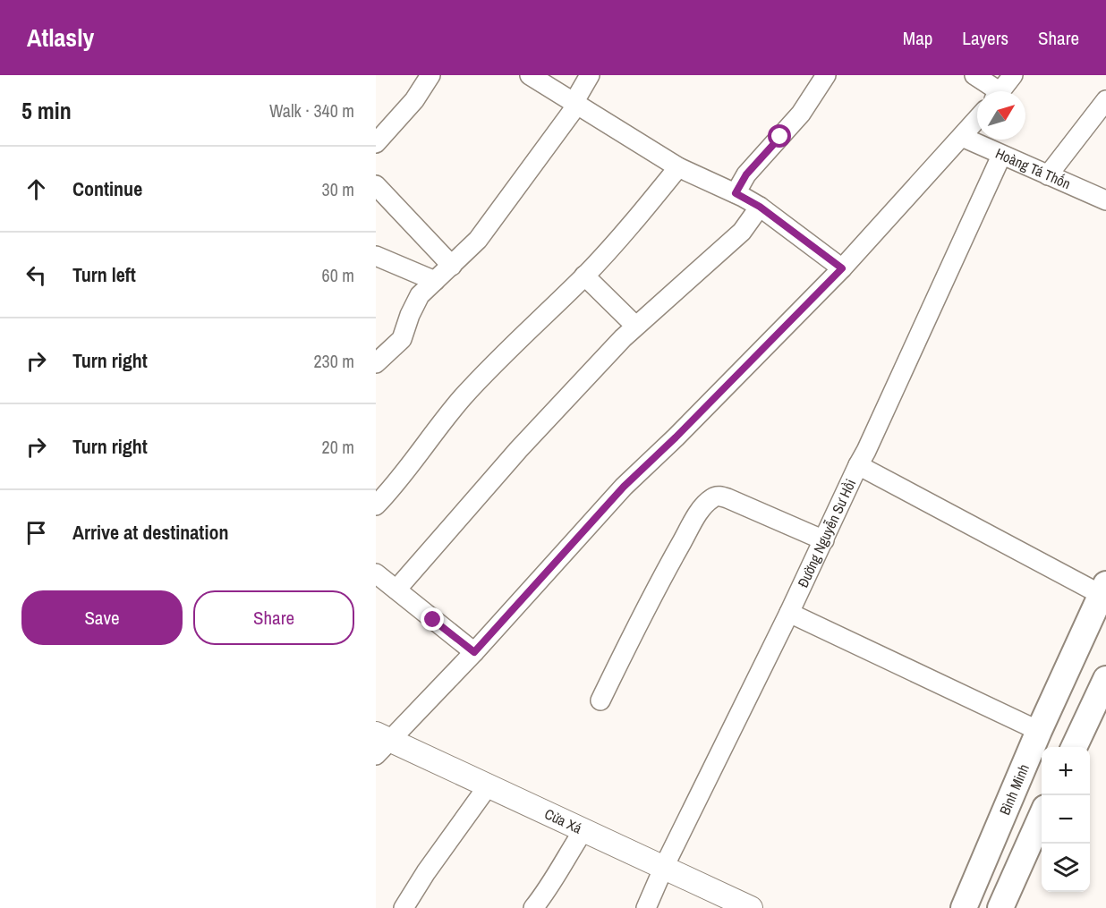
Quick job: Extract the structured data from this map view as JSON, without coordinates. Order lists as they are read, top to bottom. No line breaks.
{"streets":{"main road":["Bình Minh"],"street":["Hoàng Tá Thốn","Đường Nguyễn Sư Hồi","Cửa Xá"]},"crossings":[["Hoàng Tá Thốn","Đường Nguyễn Sư Hồi"],["Đường Nguyễn Sư Hồi","Cửa Xá"]],"north":"top right","page":{"header":"Atlasly","nav":["Map","Layers","Share"],"heading":["5 min","Walk · 340 m"],"list":[["Continue","30 m"],["Turn left","60 m"],["Turn right","230 m"],["Turn right","20 m"],"Arrive at destination"],"buttons":["Save","Share"],"map_buttons":["+","−"]}}
